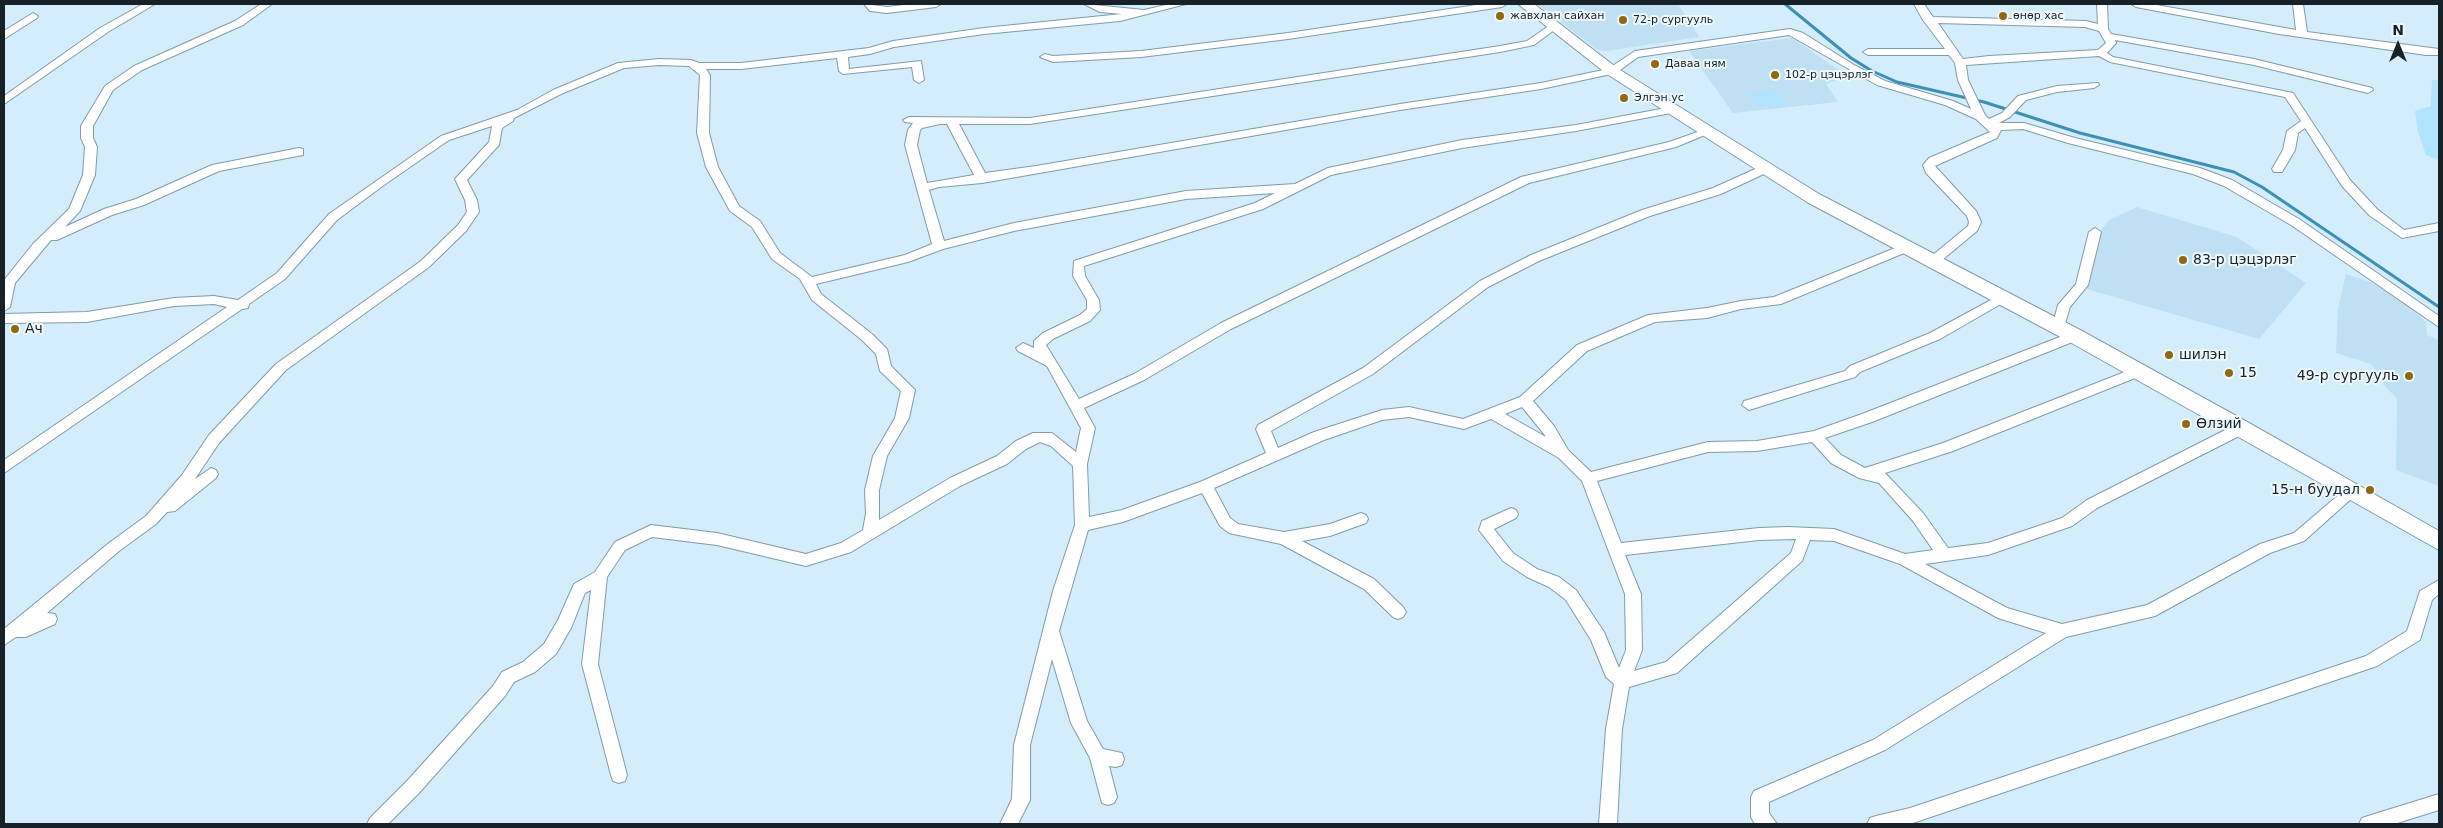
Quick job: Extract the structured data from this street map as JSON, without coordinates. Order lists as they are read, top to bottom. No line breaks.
{"places":["жавхлан сайхан","өнөр хас","72-р сургууль","Даваа ням","102-р цэцэрлэг","Элгэн ус","83-р цэцэрлэг","Ач","шилэн","15","49-р сургууль","Өлзий","15-н буудал"],"north":"top"}
